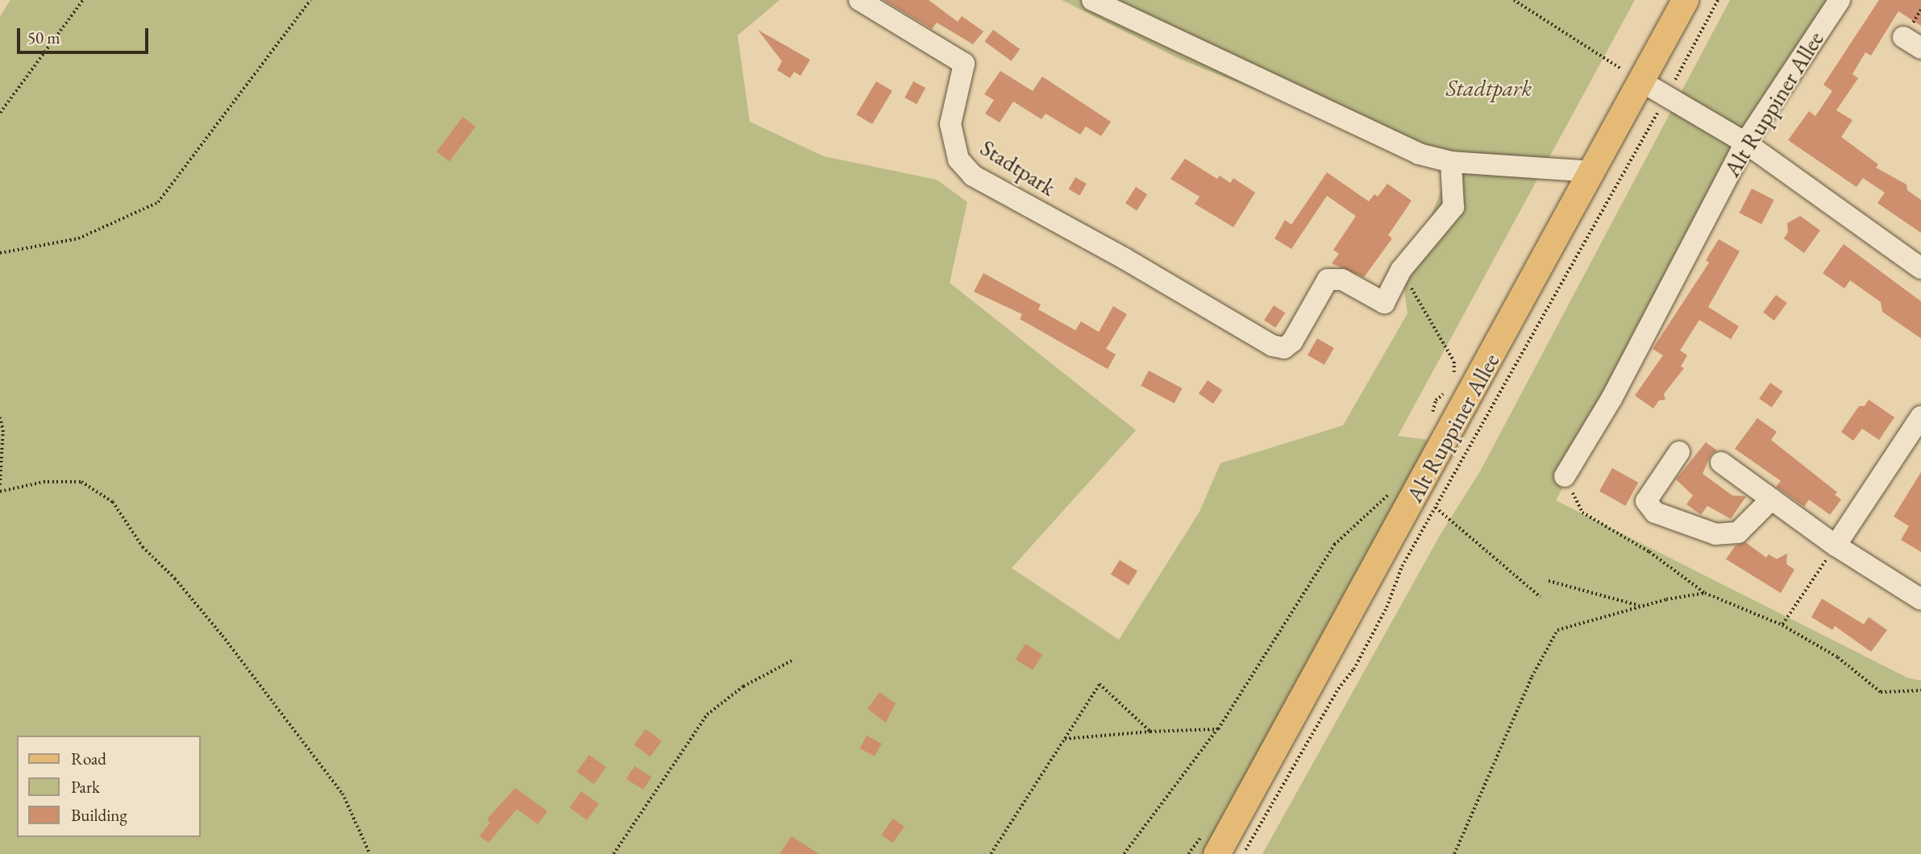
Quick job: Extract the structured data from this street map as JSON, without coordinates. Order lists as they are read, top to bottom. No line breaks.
{"streets":{"main road":["Alt Ruppiner Allee"],"street":["Stadtpark"]},"parks":["Stadtpark"],"legend":["Road","Park","Building"],"scale_bar":"50 m"}
